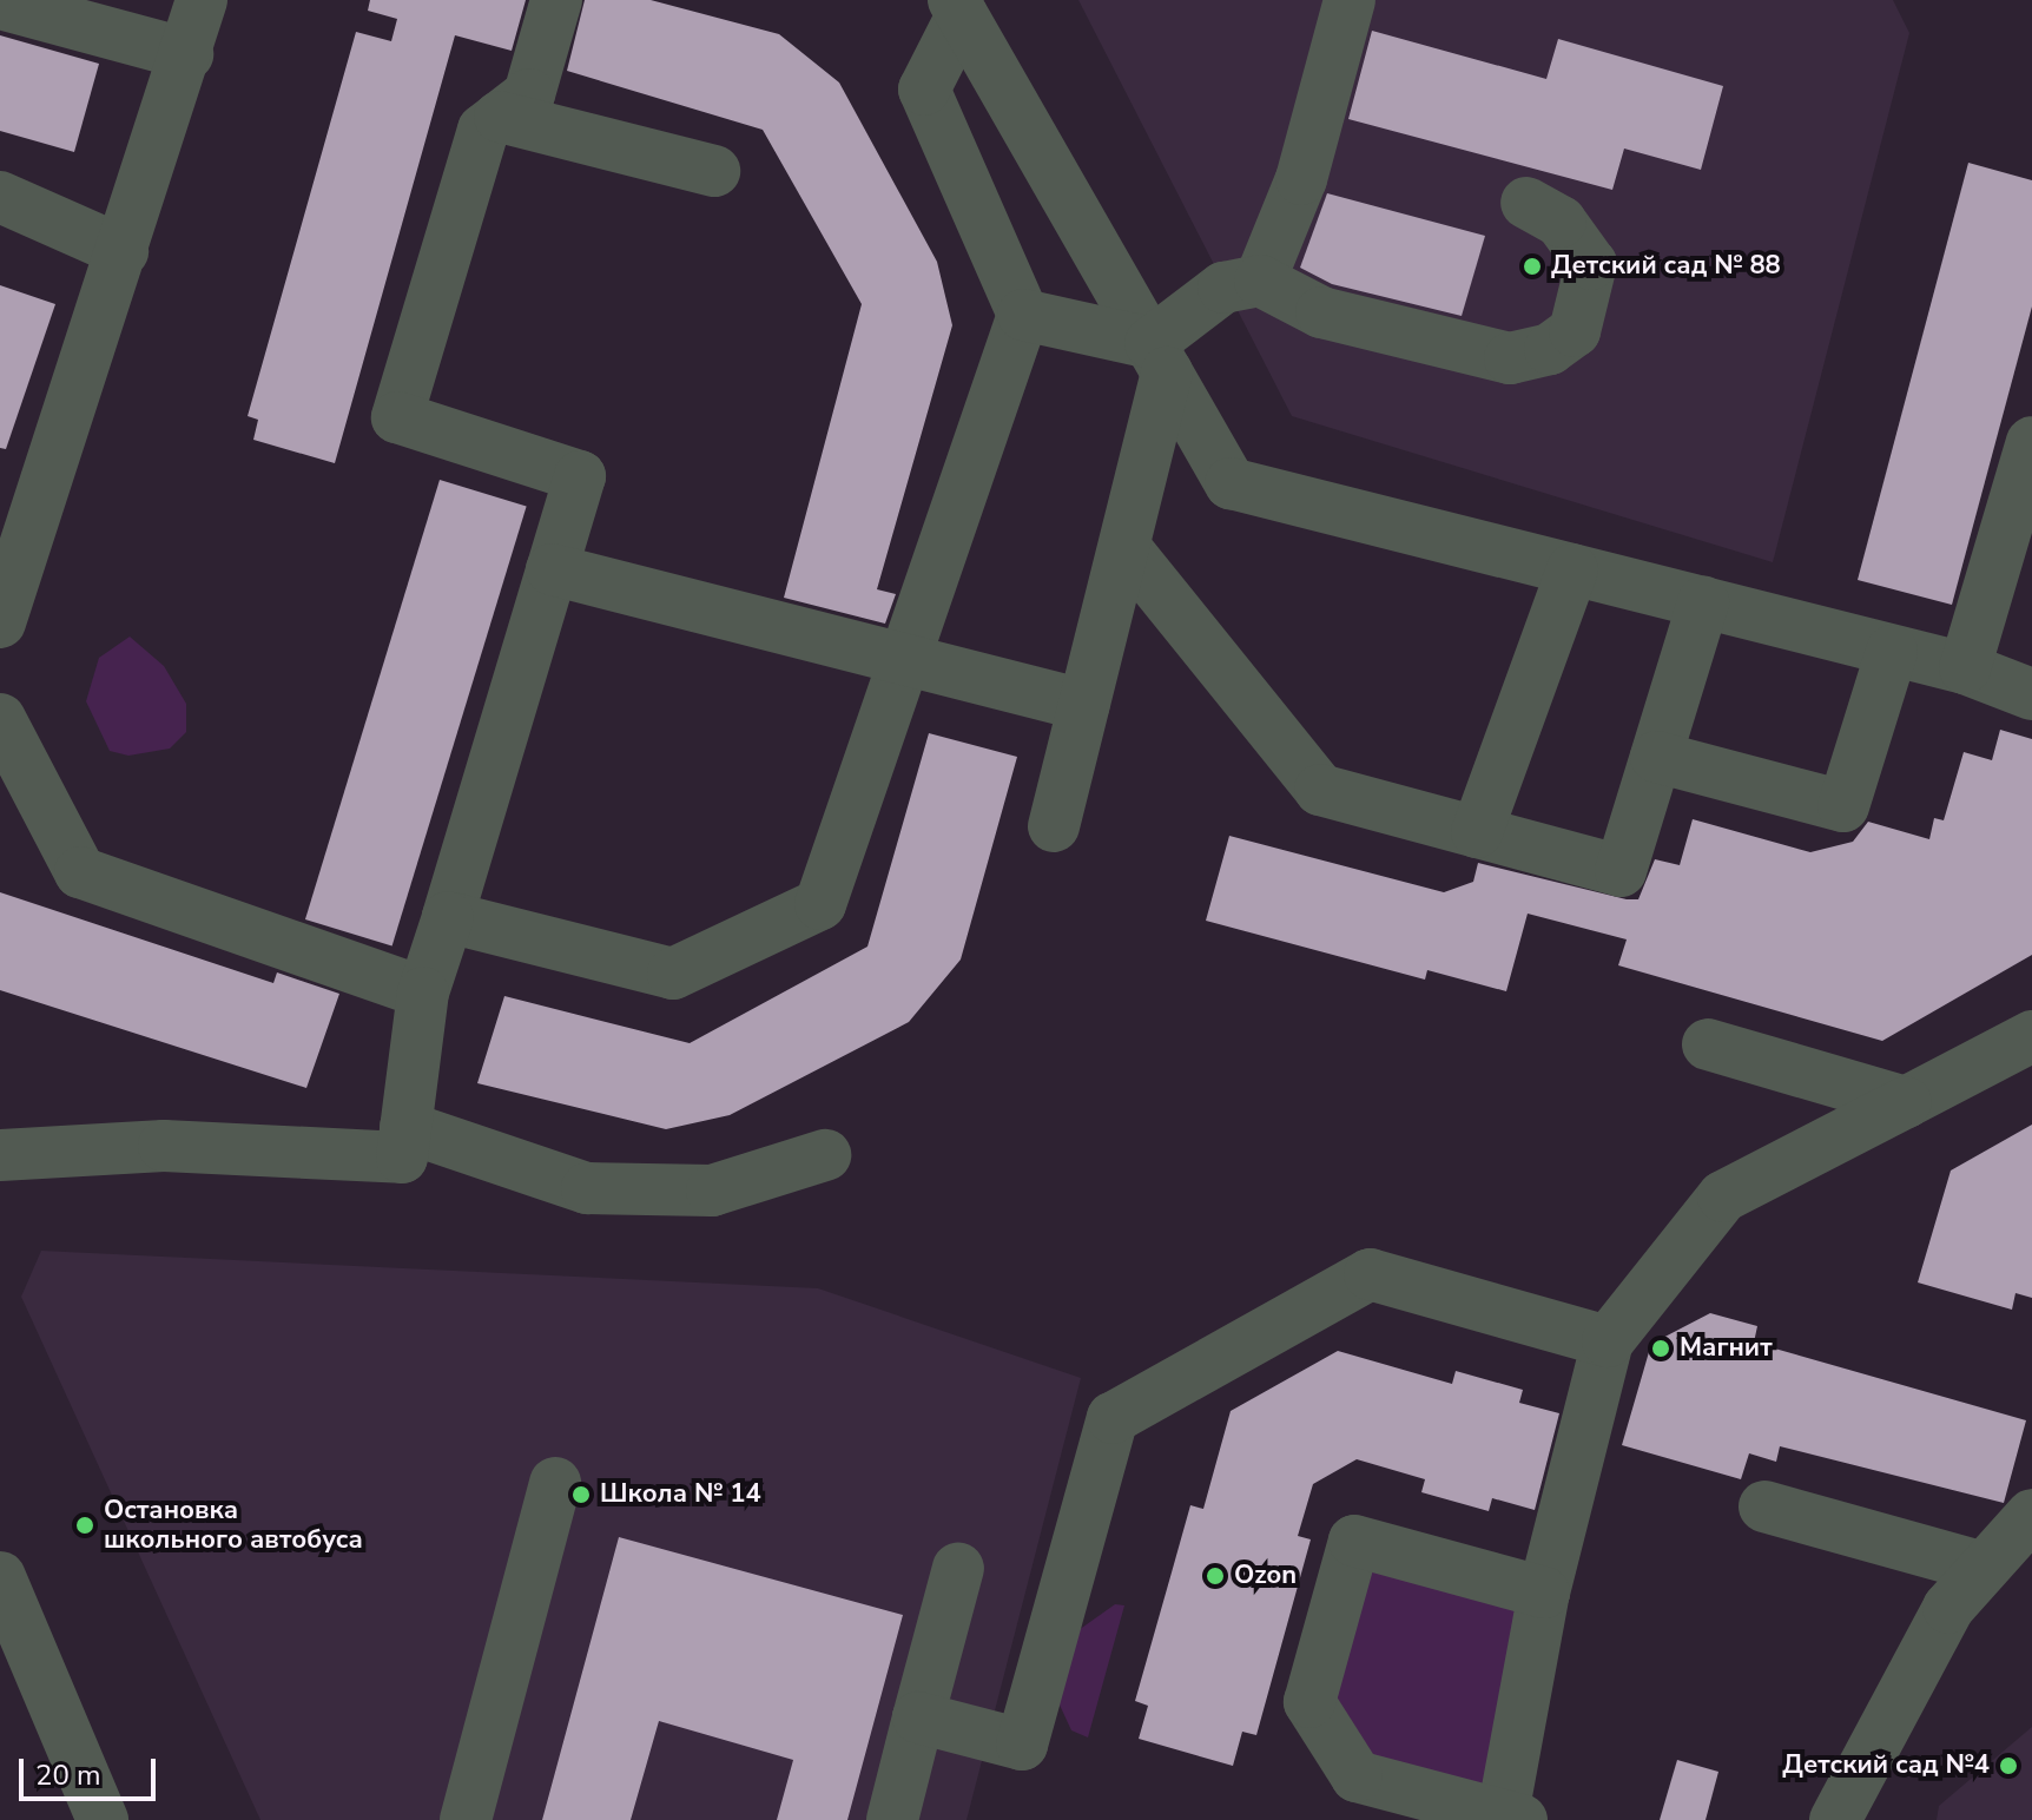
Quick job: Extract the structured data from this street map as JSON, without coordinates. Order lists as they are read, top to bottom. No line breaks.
{"places":["Детский сад № 88","Магнит","Школа № 14","Остановка школьного автобуса","Ozon","Детский сад №4"],"scale_bar":"20 m"}
